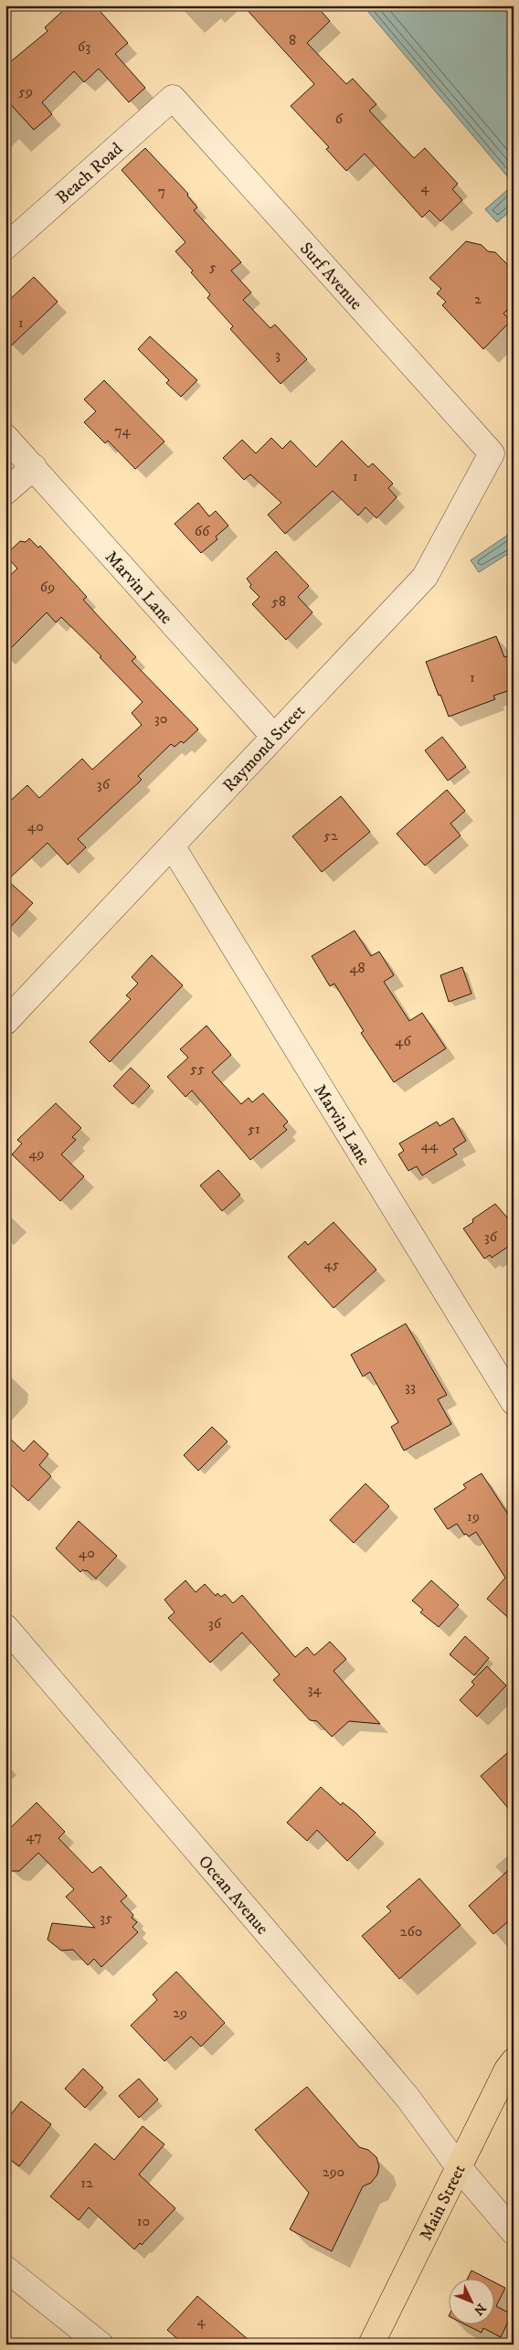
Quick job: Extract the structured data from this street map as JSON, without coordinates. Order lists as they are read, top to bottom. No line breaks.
{"streets":{"main road":["Main Street"],"street":["Beach Road","Surf Avenue","Marvin Lane","Raymond Street","Ocean Avenue"]},"crossings":[["Beach Road","Surf Avenue"],["Surf Avenue","Raymond Street"],["Marvin Lane","Raymond Street"],["Ocean Avenue","Main Street"]],"house_numbers":["8","63","59","6","4","7","5","2","1","3","74","1","66","69","58","1","30","36","40","52","48","46","55","51","44","49","36","45","33","19","40","36","34","47","35","260","29","290","12","10","4"],"north":"bottom right"}
